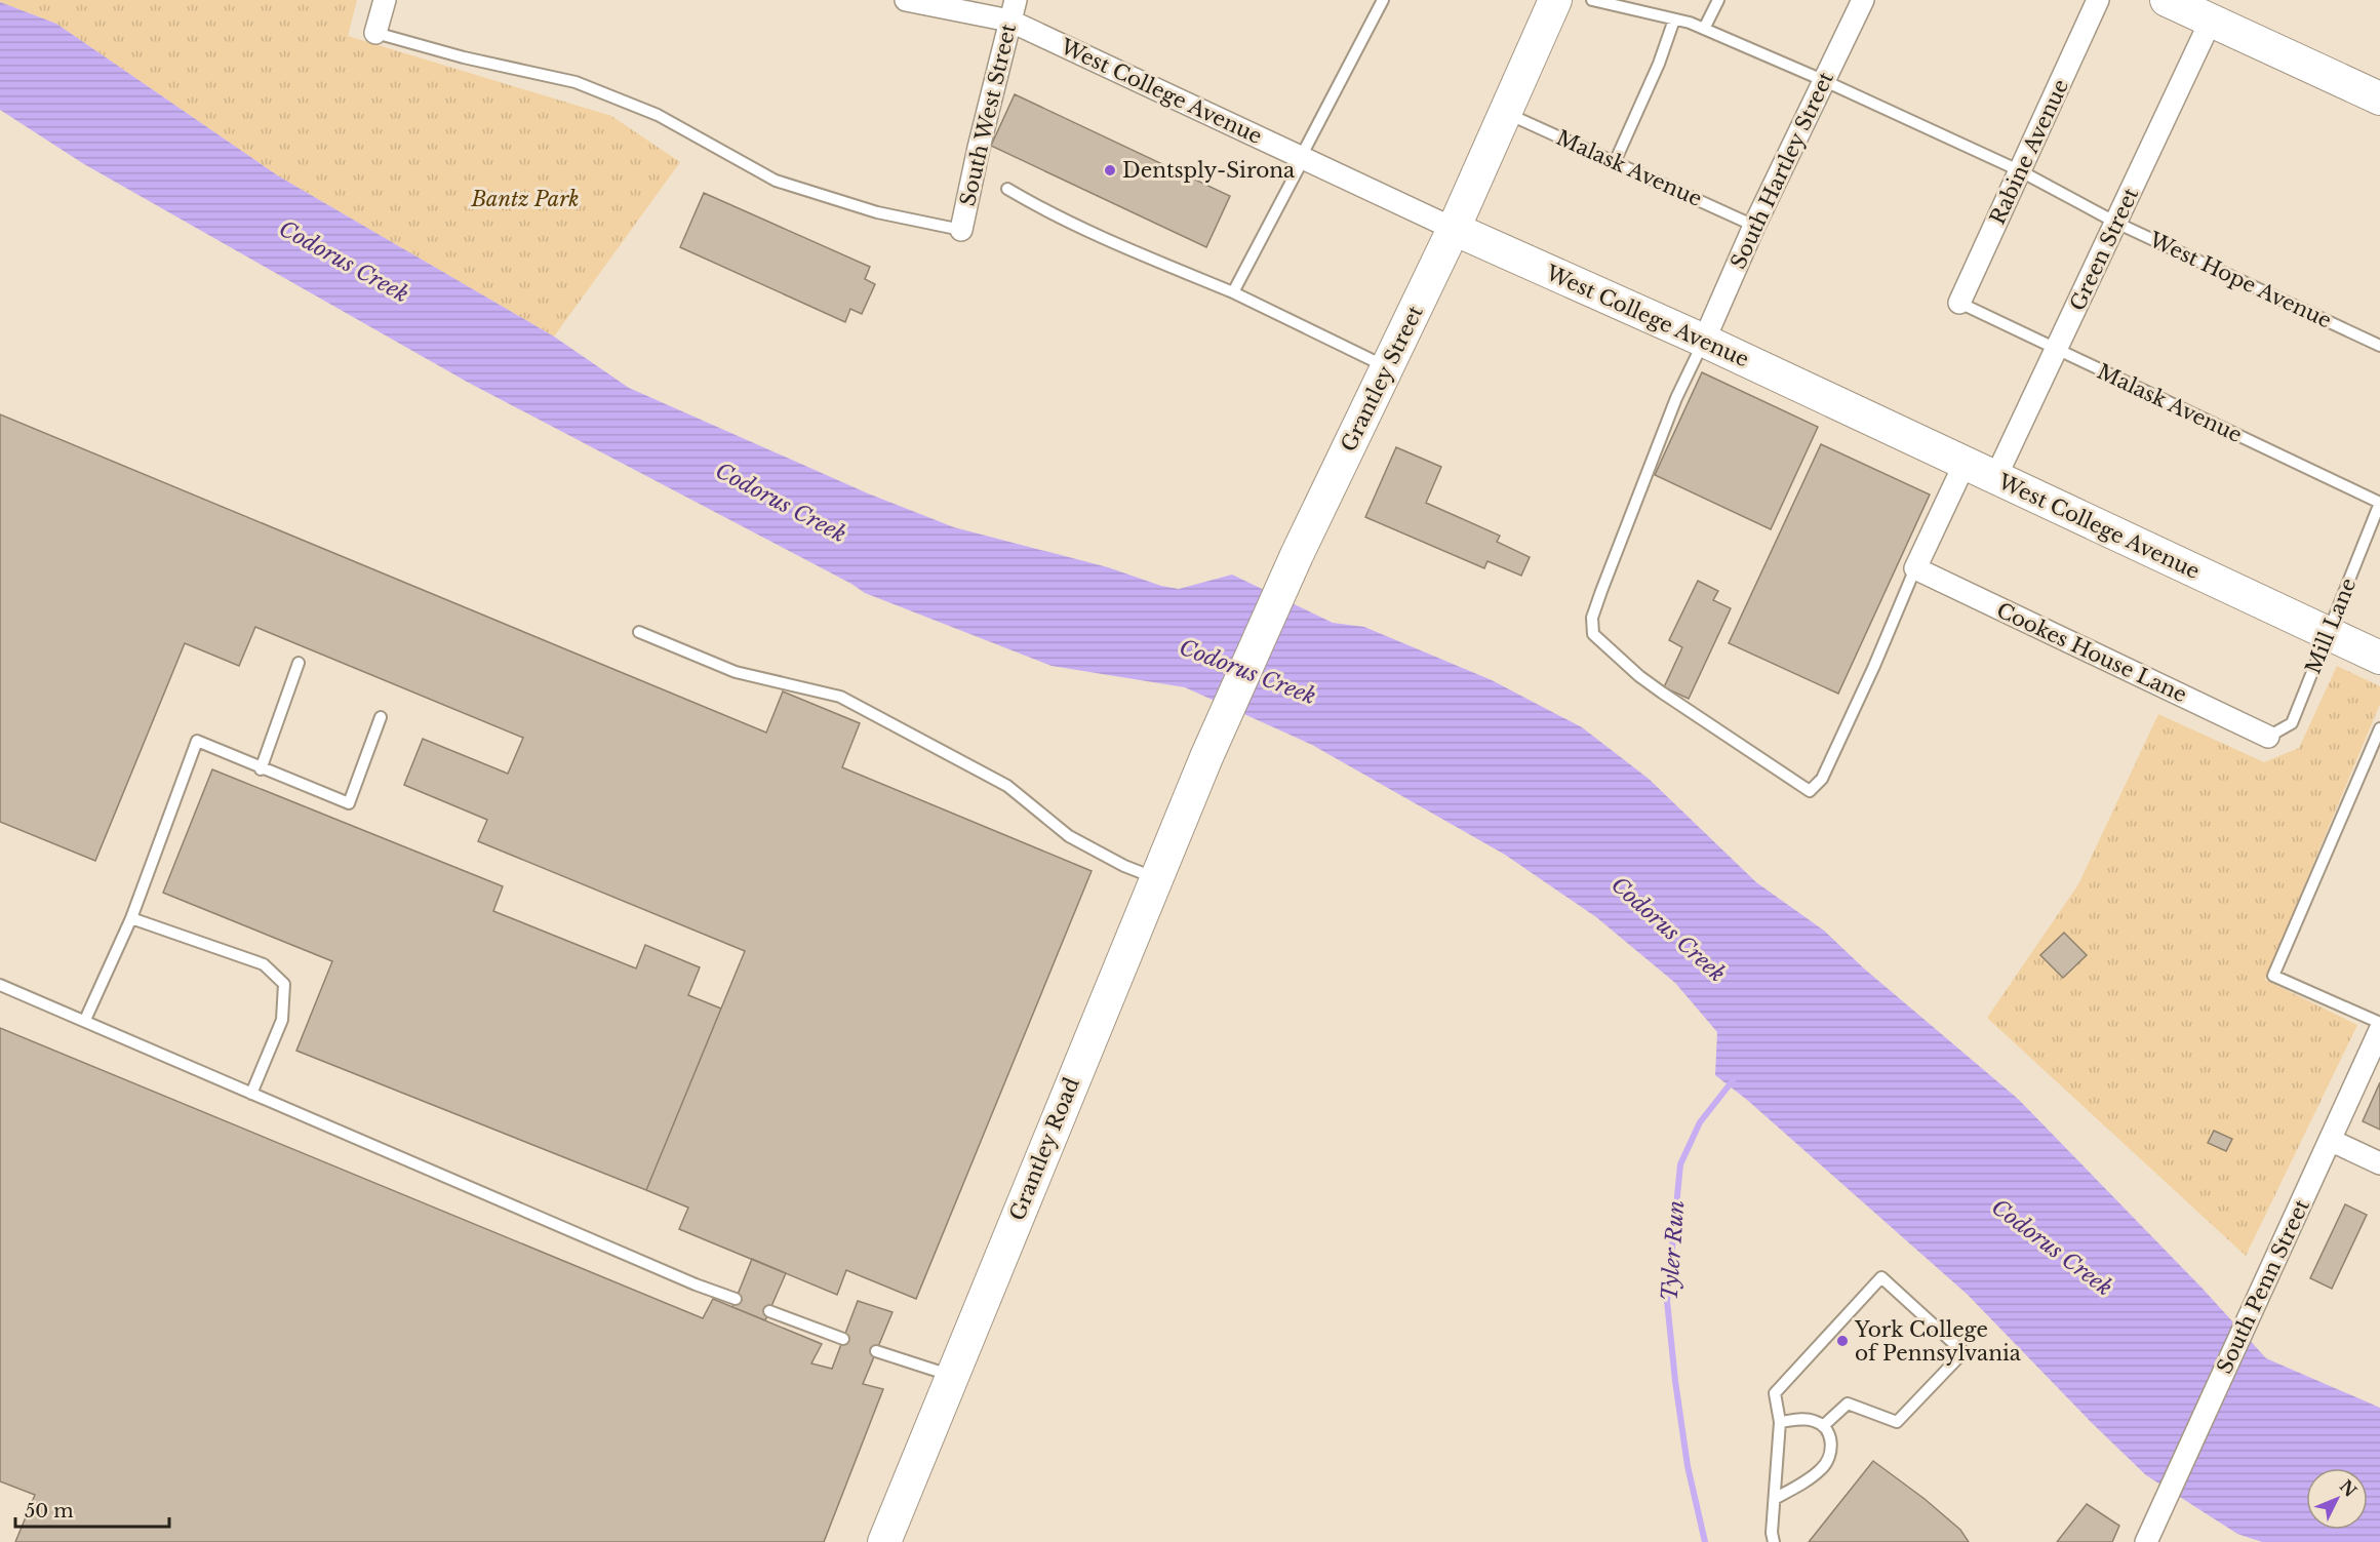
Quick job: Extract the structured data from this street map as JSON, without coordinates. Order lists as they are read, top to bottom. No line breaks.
{"streets":{"street":["West College Avenue","South West Street","Rabine Avenue","South Hartley Street","Green Street","Grantley Street","Cookes House Lane","Grantley Road","South Penn Street"],"lane":["Malask Avenue","West Hope Avenue","Mill Lane"]},"crossings":[["West College Avenue","South West Street"],["West College Avenue","South Hartley Street"],["West College Avenue","Green Street"],["West College Avenue","Grantley Street"],["West College Avenue","Mill Lane"],["Rabine Avenue","Malask Avenue"],["Rabine Avenue","West Hope Avenue"],["Malask Avenue","South Hartley Street"],["Malask Avenue","Green Street"],["Malask Avenue","Grantley Street"],["Malask Avenue","Mill Lane"],["South Hartley Street","West Hope Avenue"],["Green Street","West Hope Avenue"],["Grantley Street","Grantley Road"],["Mill Lane","Cookes House Lane"]],"water":["Codorus Creek","Tyler Run"],"parks":["Bantz Park"],"places":["Dentsply-Sirona","York College of Pennsylvania"],"scale_bar":"50 m","north":"top right"}
